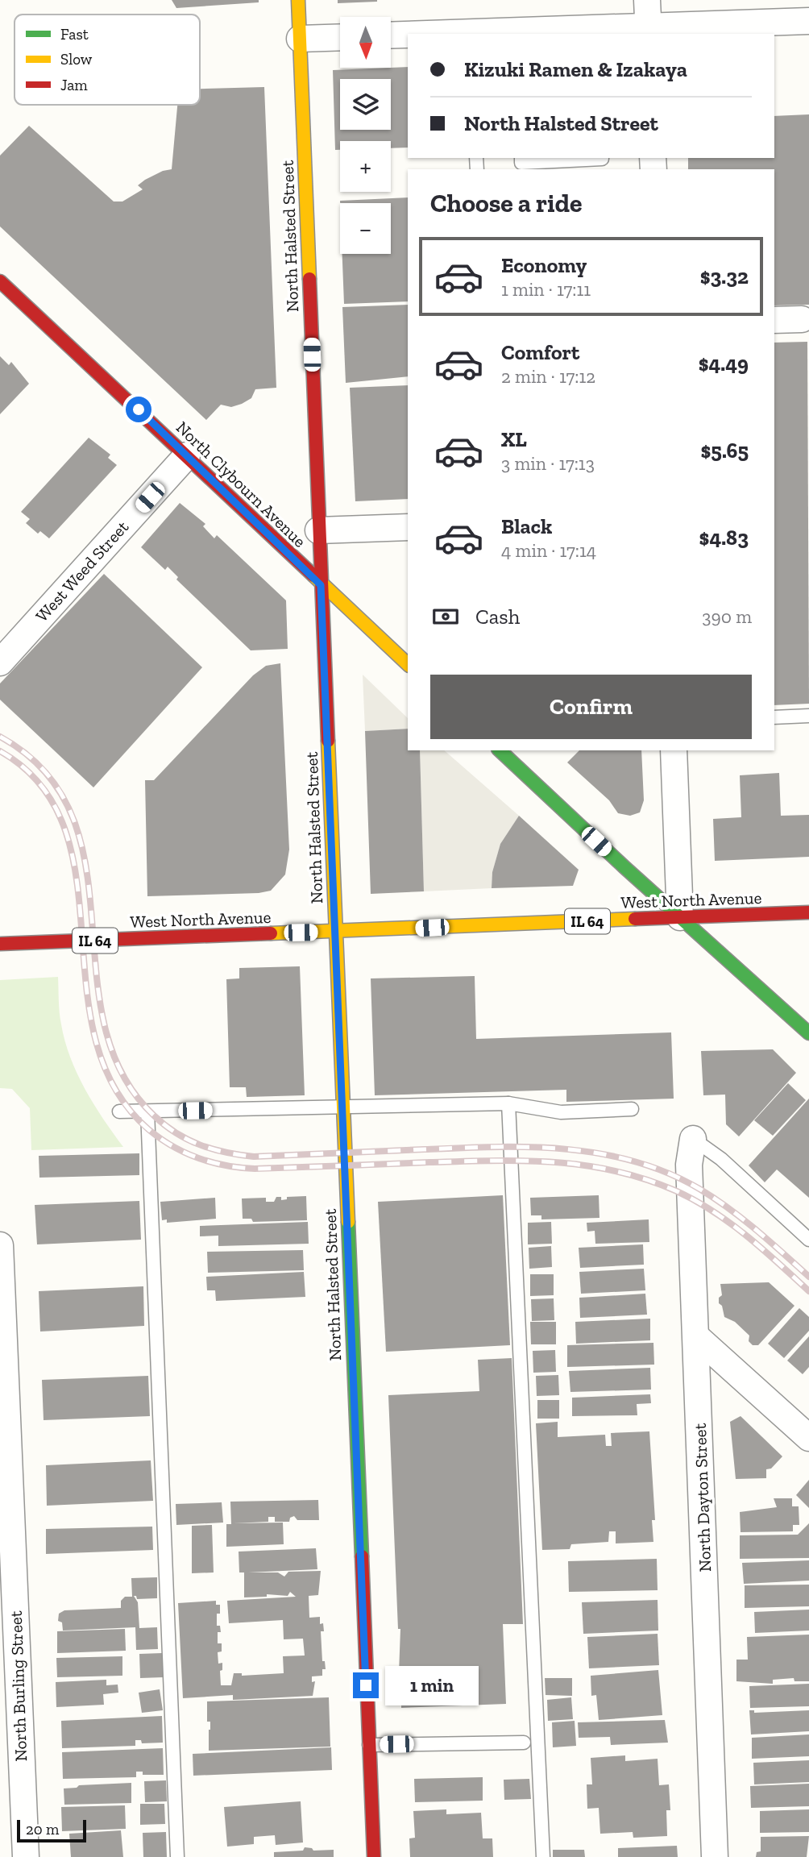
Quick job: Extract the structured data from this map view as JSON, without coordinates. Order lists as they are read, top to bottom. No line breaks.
{"streets":{"main road":["North Halsted Street","North Clybourn Avenue","West North Avenue","IL 64"],"street":["West Weed Street","North Dayton Street","North Burling Street"]},"crossings":[["North Halsted Street","North Clybourn Avenue"],["North Halsted Street","West North Avenue"],["North Clybourn Avenue","West Weed Street"]],"legend":["Fast","Slow","Jam"],"scale_bar":"20 m","north":"bottom","page":{"map_buttons":["+","−"],"banner":["Kizuki Ramen & Izakaya","North Halsted Street"],"heading":"Choose a ride","list":[{"name":"Economy","note":"1 min · 17:11","value":"$3.32"},{"name":"Comfort","note":"2 min · 17:12","value":"$4.49"},{"name":"XL","note":"3 min · 17:13","value":"$5.65"},{"name":"Black","note":"4 min · 17:14","value":"$4.83"}],"pay":["Cash","390 m"],"buttons":"Confirm","bubble":"1 min","scale":"20 m"}}
